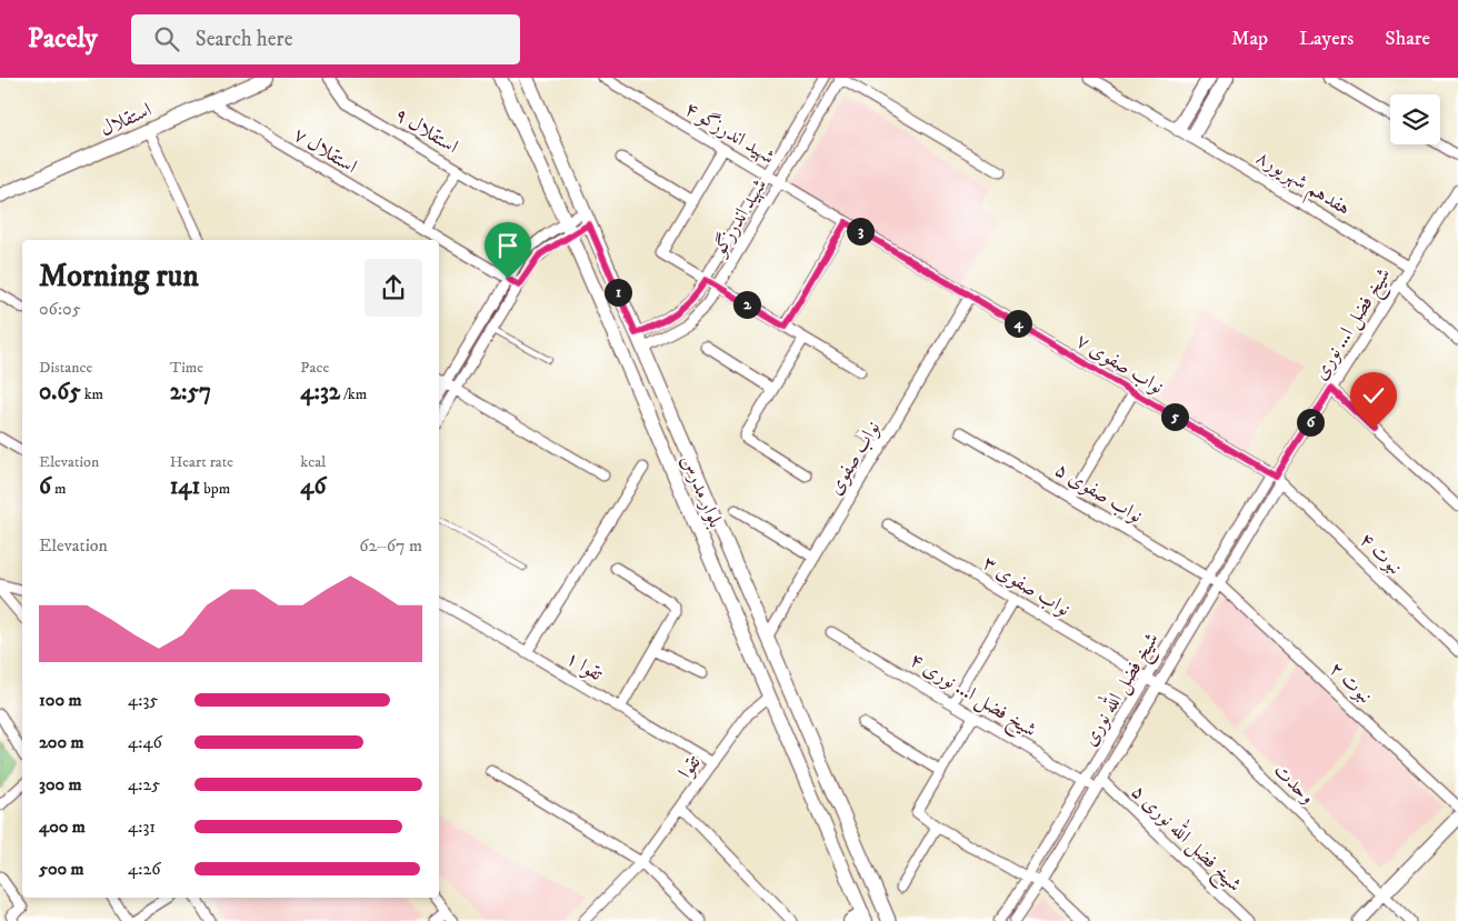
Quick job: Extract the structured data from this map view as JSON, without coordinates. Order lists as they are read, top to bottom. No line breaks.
{"streets":{"main road":["استقلال","بلوار مدرس"],"street":["استقلال ۹","شهید اندرزگو ۴","استقلال ۷","هفدهم شهریور۸","شهید اندرزگو","شیخ فضل ا... نوری","نواب صفوی ۷","نواب صفوی","نواب صفوی ۵","نبوت ۴","نواب صفوی ۳","تقوا ۱","نبوت ۲","شیخ فضل الله نوری","شیخ فضل ا... نوری ۴","تقوا","وحدت","شیخ فضل‌ الله نوری ۵"]},"crossings":[["استقلال","استقلال ۷"],["شهید اندرزگو ۴","شهید اندرزگو"],["شهید اندرزگو ۴","نواب صفوی ۷"],["هفدهم شهریور۸","شیخ فضل ا... نوری"],["شهید اندرزگو","بلوار مدرس"],["شیخ فضل ا... نوری","نواب صفوی ۷"],["شیخ فضل ا... نوری","نبوت ۴"],["شیخ فضل ا... نوری","شیخ فضل الله نوری"],["نواب صفوی ۷","نواب صفوی"],["نواب صفوی ۷","نبوت ۴"],["نواب صفوی ۷","شیخ فضل الله نوری"],["نواب صفوی","بلوار مدرس"],["بلوار مدرس","تقوا"],["نواب صفوی ۵","نبوت ۲"],["نواب صفوی ۵","شیخ فضل الله نوری"],["نبوت ۴","شیخ فضل الله نوری"],["نواب صفوی ۳","شیخ فضل الله نوری"],["نواب صفوی ۳","وحدت"],["تقوا ۱","تقوا"],["نبوت ۲","شیخ فضل الله نوری"],["شیخ فضل الله نوری","شیخ فضل ا... نوری ۴"],["شیخ فضل الله نوری","وحدت"],["شیخ فضل الله نوری","شیخ فضل‌ الله نوری ۵"],["شیخ فضل ا... نوری ۴","شیخ فضل‌ الله نوری ۵"]],"page":{"header":"Pacely","search":"Search here","nav":["Map","Layers","Share"],"pins":["3","1","2","4","5","6"],"heading":["Morning run","06:05"],"stats":[["Distance","0.65 km"],["Time","2:57"],["Pace","4:32 /km"],["Elevation","6 m"],["Heart rate","141 bpm"],["kcal","46"]],"chart":["Elevation","62–67 m"],"list":[{"name":"100 m","note":"4:35"},{"name":"200 m","note":"4:46"},{"name":"300 m","note":"4:25"},{"name":"400 m","note":"4:31"},{"name":"500 m","note":"4:26"}]}}
